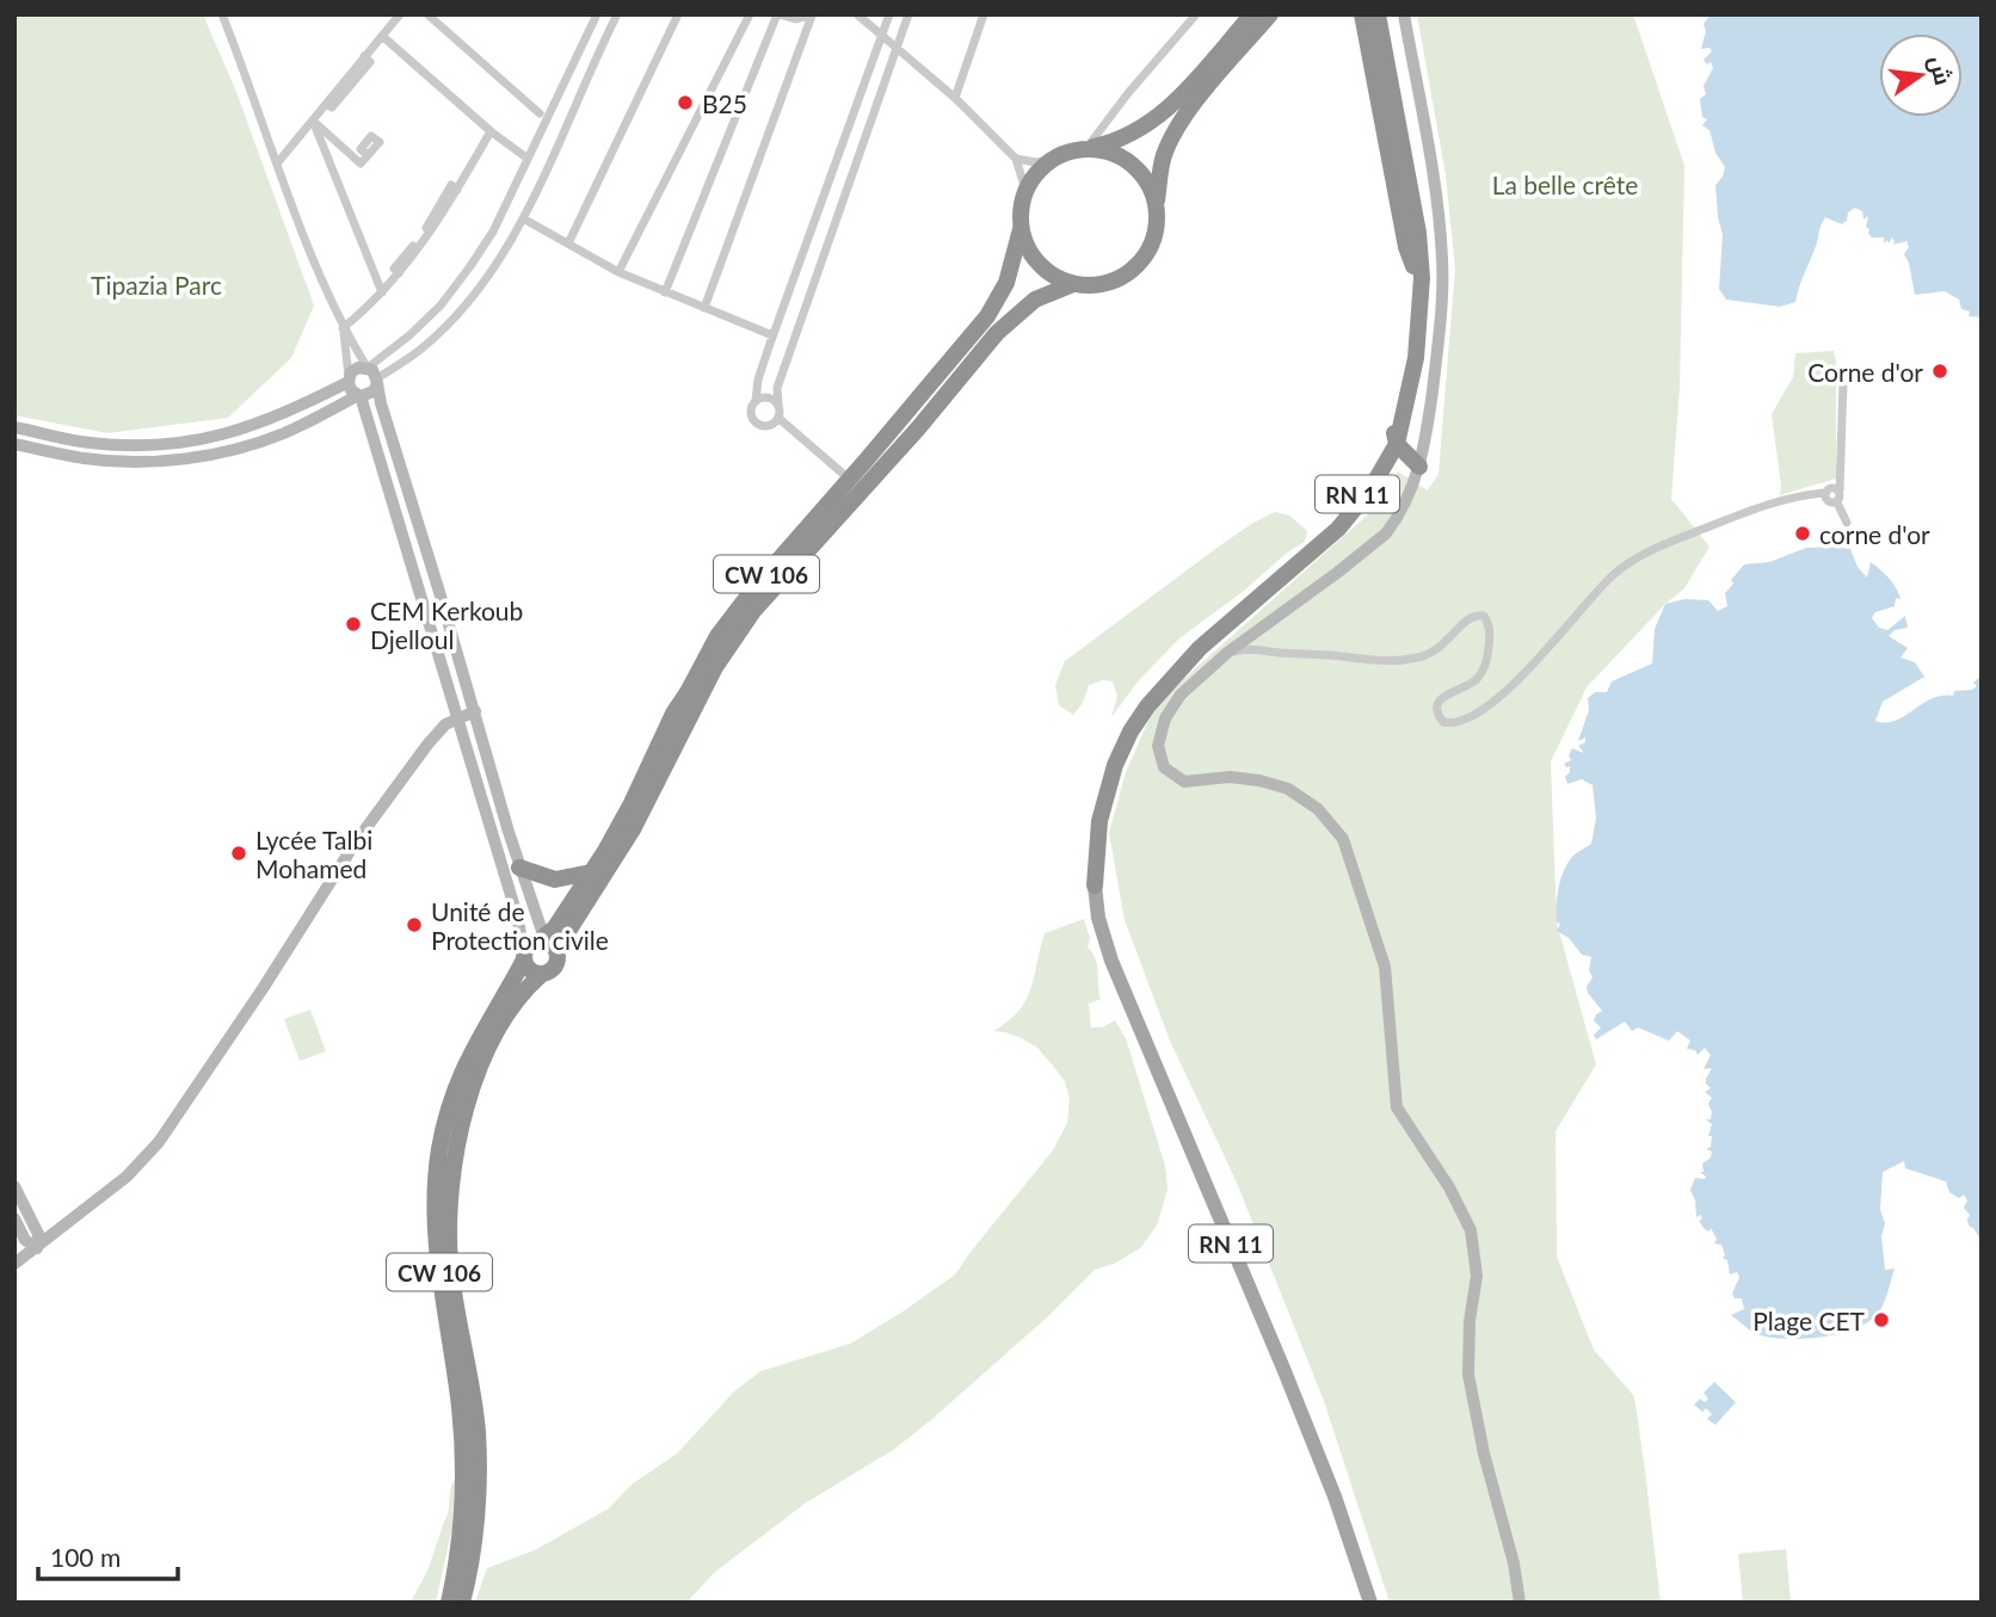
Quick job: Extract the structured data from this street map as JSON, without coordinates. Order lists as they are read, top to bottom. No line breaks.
{"streets":{"highway":["RN 11","CW 106"]},"parks":["La belle crête","Tipazia Parc"],"places":["B25","Corne d'or","corne d'or","CEM Kerkoub Djelloul","Lycée Talbi Mohamed","Unité de Protection civile","Plage CET"],"scale_bar":"100 m","north":"right"}
